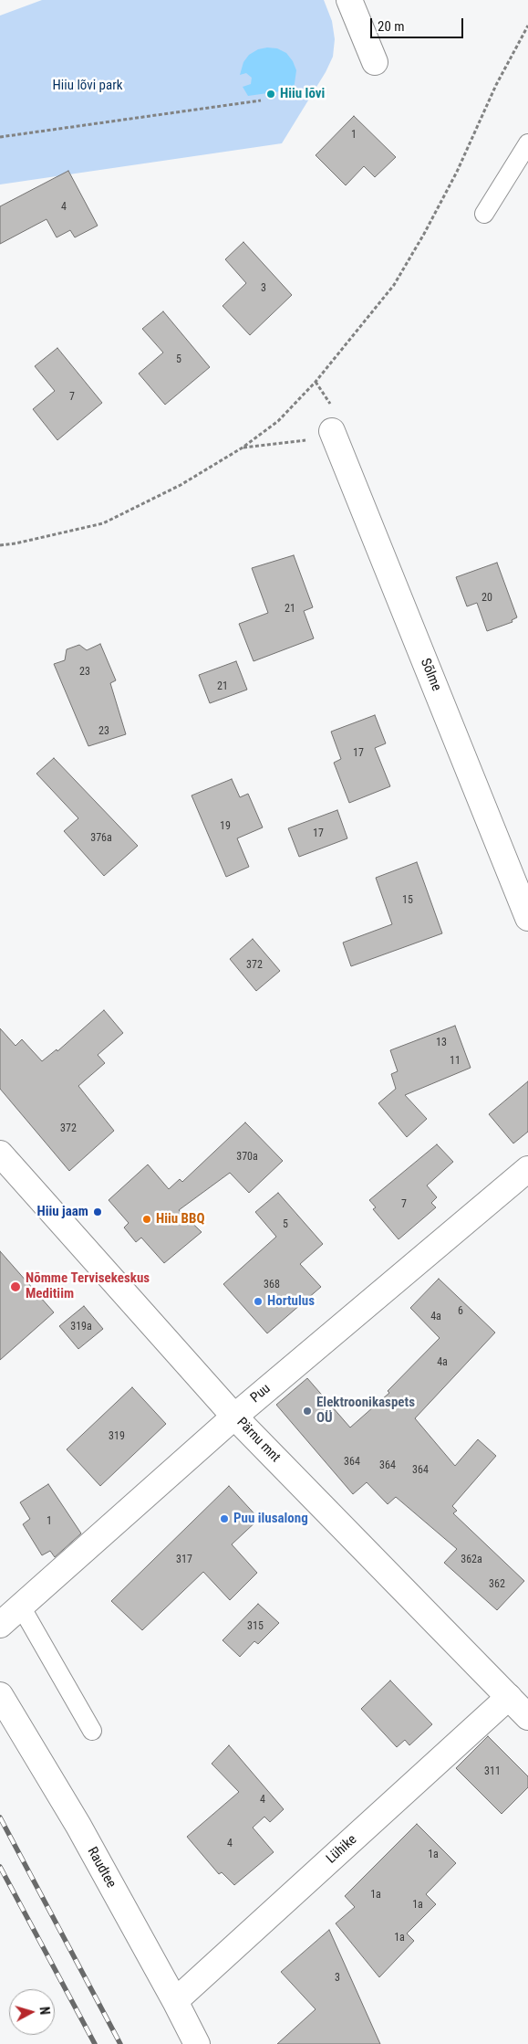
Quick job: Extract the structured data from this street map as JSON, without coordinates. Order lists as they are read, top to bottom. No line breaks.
{"streets":{"street":["Sõlme","Puu","Pärnu mnt","Lühike","Raudtee"]},"crossings":[["Puu","Pärnu mnt"],["Pärnu mnt","Lühike"],["Lühike","Raudtee"]],"parks":["Hiiu lõvi park"],"places":["Hiiu lõvi","Hiiu jaam","Hiiu BBQ","Nõmme Tervisekeskus Meditiim","Hortulus","Elektroonikaspets OÜ","Puu ilusalong"],"house_numbers":["1","4","3","5","7","20","21","23","21","23","17","19","17","376a","15","372","13","11","372","370a","7","5","368","6","4a","319a","4a","319","364","364","364","1","317","362a","362","315","311","4","4","1a","1a","1a","1a","3"],"scale_bar":"20 m","north":"right"}
